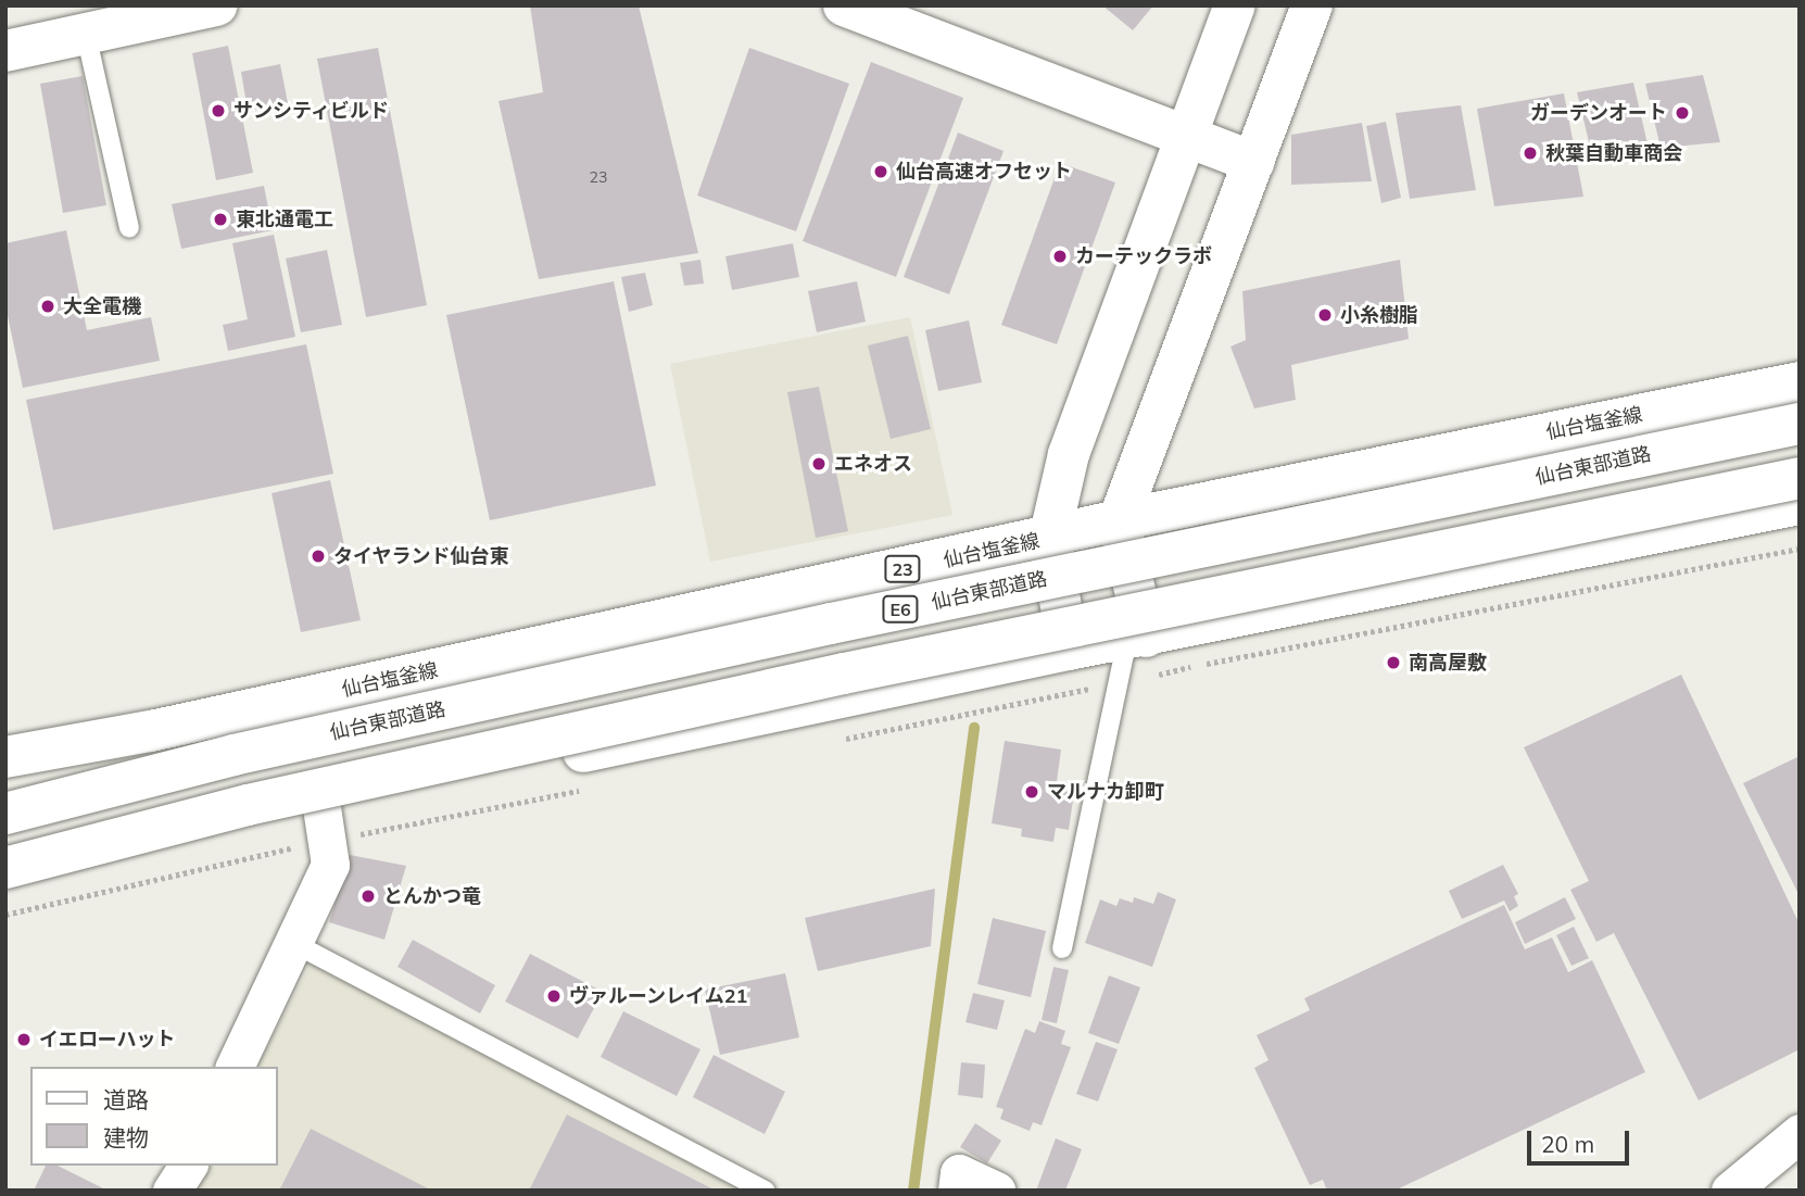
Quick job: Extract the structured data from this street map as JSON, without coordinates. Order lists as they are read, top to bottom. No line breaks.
{"streets":{"main road":["仙台塩釜線","仙台東部道路","23","E6"]},"places":["サンシティビルド","ガーデンオート","秋葉自動車商会","仙台高速オフセット","東北通電工","カーテックラボ","大全電機","小糸樹脂","エネオス","タイヤランド仙台東","南高屋敷","マルナカ卸町","とんかつ竜","ヴァルーンレイム21","イエローハット"],"house_numbers":["23"],"legend":["道路","建物"],"scale_bar":"20 m"}
